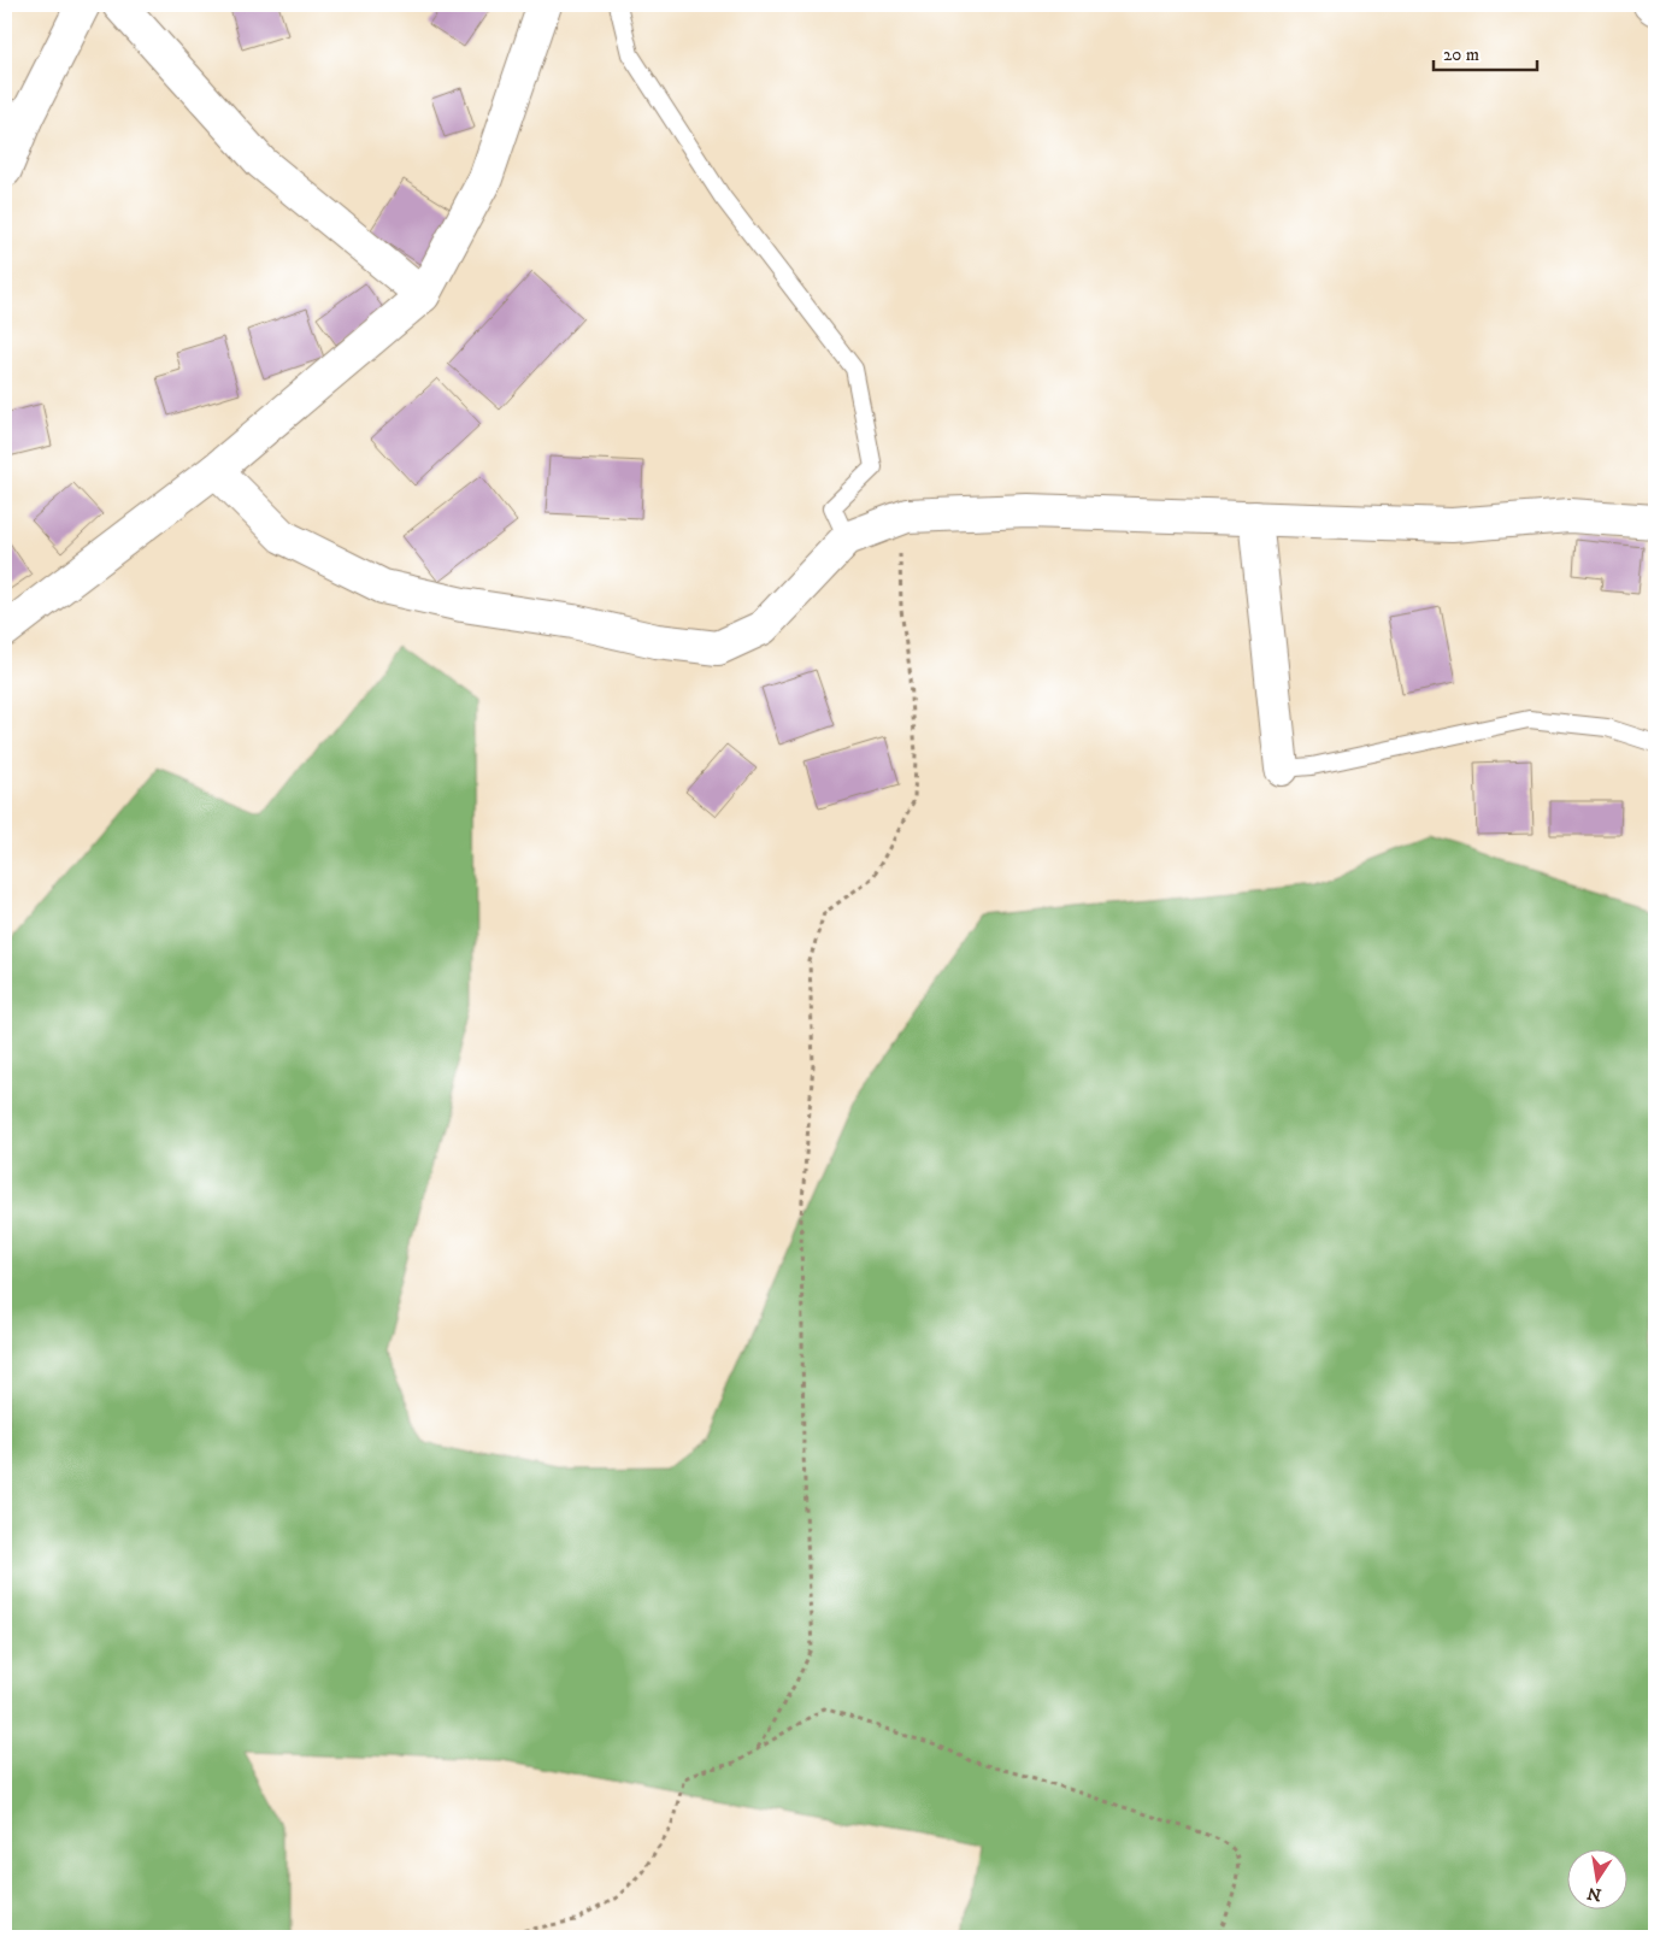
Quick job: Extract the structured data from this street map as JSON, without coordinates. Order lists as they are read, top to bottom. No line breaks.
{"scale_bar":"20 m","north":"bottom"}
